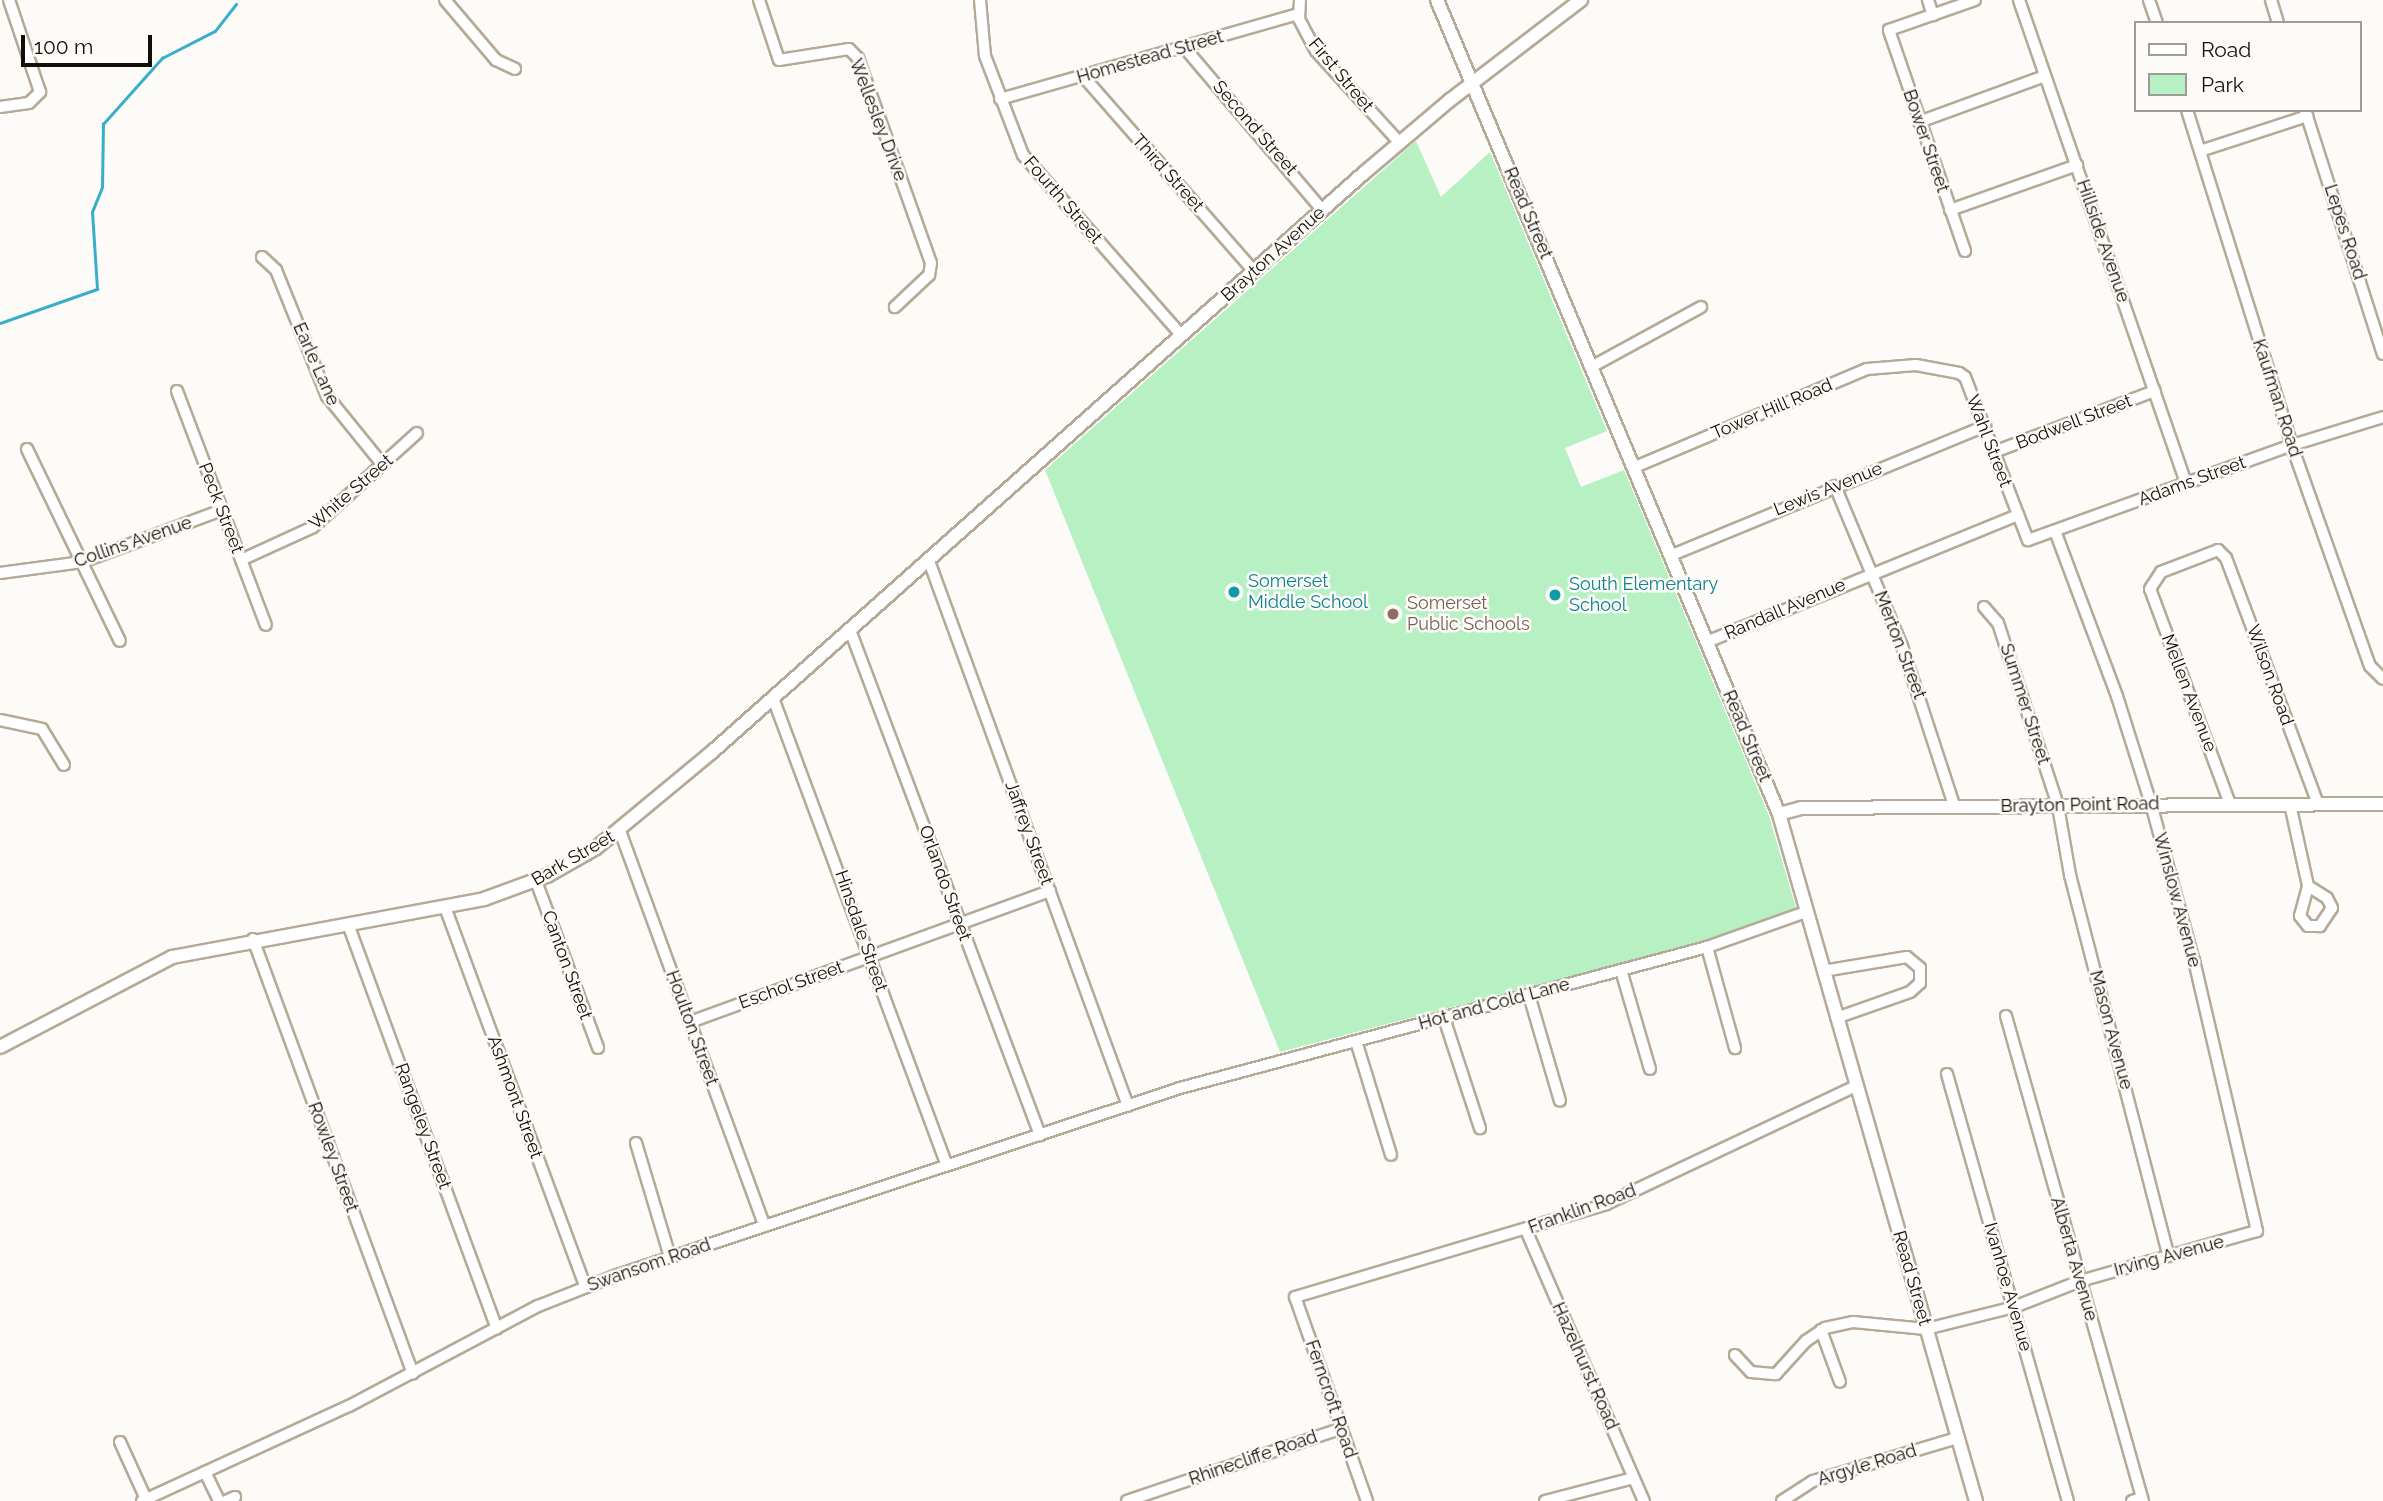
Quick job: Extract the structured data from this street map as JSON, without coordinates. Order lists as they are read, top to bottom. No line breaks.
{"streets":{"main road":["Read Street","Brayton Avenue","Brayton Point Road","Bark Street"],"street":["Homestead Street","First Street","Wellesley Drive","Second Street","Bower Street","Third Street","Fourth Street","Lepes Road","Hillside Avenue","Earle Lane","Kaufman Road","Tower Hill Road","Bodwell Street","Wahl Street","Adams Street","Lewis Avenue","White Street","Peck Street","Collins Avenue","Randall Avenue","Merton Street","Wilson Road","Mellen Avenue","Summer Street","Jaffrey Street","Orlando Street","Winslow Avenue","Hinsdale Street","Canton Street","Eschol Street","Hot and Cold Lane","Houlton Street","Mason Avenue","Ashmont Street","Rangeley Street","Rowley Street","Franklin Road","Irving Avenue","Alberta Avenue","Swansom Road","Ivanhoe Avenue","Hazelhurst Road","Ferncroft Road","Rhinecliffe Road","Argyle Road"]},"crossings":[["Homestead Street","First Street"],["Homestead Street","Second Street"],["Homestead Street","Third Street"],["Homestead Street","Fourth Street"],["First Street","Brayton Avenue"],["Second Street","Brayton Avenue"],["Third Street","Brayton Avenue"],["Fourth Street","Brayton Avenue"],["Read Street","Brayton Avenue"],["Read Street","Tower Hill Road"],["Read Street","Lewis Avenue"],["Read Street","Randall Avenue"],["Read Street","Brayton Point Road"],["Read Street","Hot and Cold Lane"],["Read Street","Franklin Road"],["Read Street","Irving Avenue"],["Read Street","Argyle Road"],["Hillside Avenue","Bodwell Street"],["Hillside Avenue","Adams Street"],["Brayton Avenue","Bark Street"],["Earle Lane","White Street"],["Kaufman Road","Adams Street"],["Tower Hill Road","Wahl Street"],["Bodwell Street","Wahl Street"],["Wahl Street","Adams Street"],["Wahl Street","Lewis Avenue"],["Wahl Street","Randall Avenue"],["Adams Street","Randall Avenue"],["Adams Street","Winslow Avenue"],["Lewis Avenue","Merton Street"],["White Street","Peck Street"],["Peck Street","Collins Avenue"],["Randall Avenue","Merton Street"],["Merton Street","Brayton Point Road"],["Wilson Road","Mellen Avenue"],["Wilson Road","Brayton Point Road"],["Mellen Avenue","Brayton Point Road"],["Summer Street","Brayton Point Road"],["Summer Street","Mason Avenue"],["Brayton Point Road","Winslow Avenue"],["Brayton Point Road","Mason Avenue"],["Jaffrey Street","Bark Street"],["Jaffrey Street","Eschol Street"],["Jaffrey Street","Swansom Road"],["Bark Street","Orlando Street"],["Bark Street","Hinsdale Street"],["Bark Street","Canton Street"],["Bark Street","Houlton Street"],["Bark Street","Ashmont Street"],["Bark Street","Rangeley Street"],["Bark Street","Rowley Street"],["Orlando Street","Eschol Street"],["Orlando Street","Swansom Road"],["Winslow Avenue","Irving Avenue"],["Hinsdale Street","Eschol Street"],["Hinsdale Street","Swansom Road"],["Eschol Street","Houlton Street"],["Hot and Cold Lane","Swansom Road"],["Houlton Street","Swansom Road"],["Mason Avenue","Irving Avenue"],["Ashmont Street","Swansom Road"],["Rangeley Street","Swansom Road"],["Rowley Street","Swansom Road"],["Franklin Road","Hazelhurst Road"],["Franklin Road","Ferncroft Road"],["Irving Avenue","Alberta Avenue"],["Irving Avenue","Ivanhoe Avenue"],["Ferncroft Road","Rhinecliffe Road"]],"places":["Somerset Middle School","South Elementary School","Somerset Public Schools"],"legend":["Road","Park"],"scale_bar":"100 m"}
